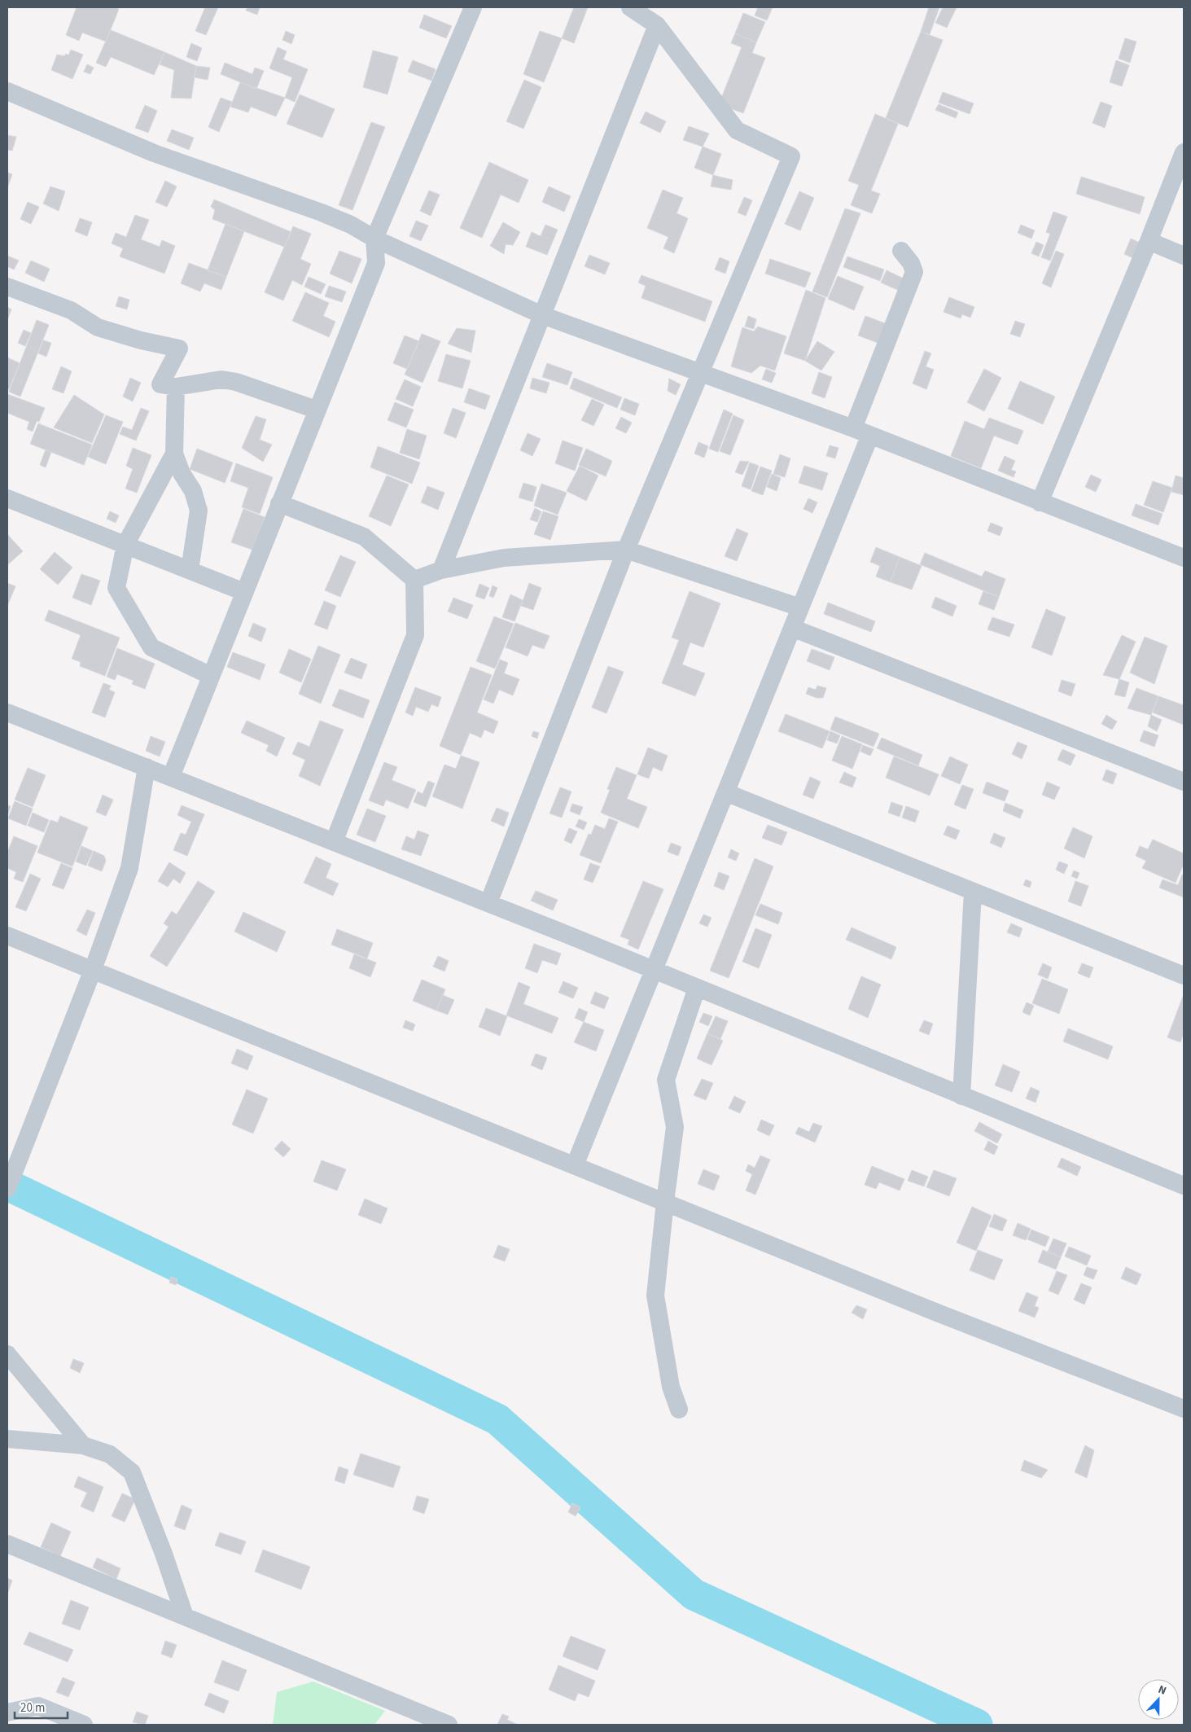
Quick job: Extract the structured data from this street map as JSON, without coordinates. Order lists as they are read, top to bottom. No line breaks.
{"scale_bar":"20 m","north":"top"}
